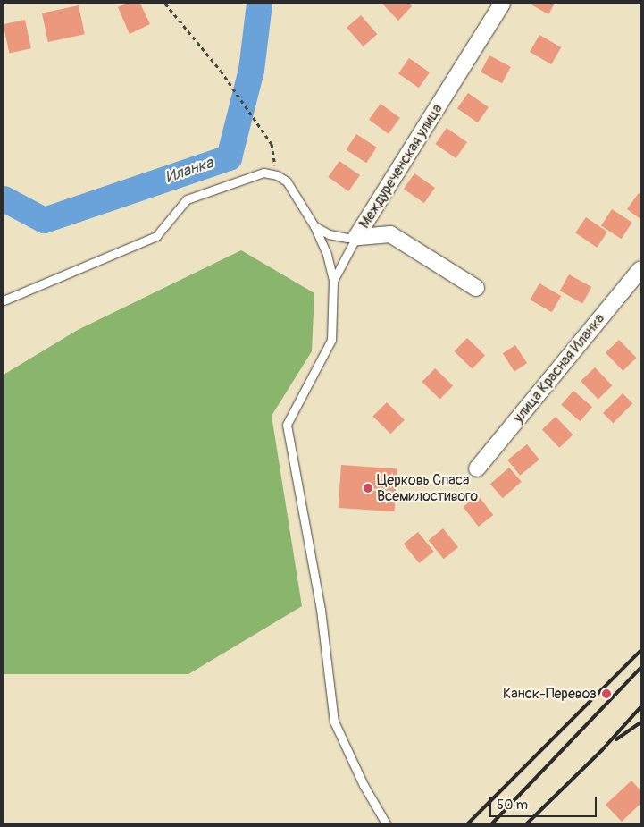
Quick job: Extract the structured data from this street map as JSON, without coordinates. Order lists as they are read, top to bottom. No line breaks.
{"streets":{"street":["Междуреченская улица","улица Красная Иланка"]},"water":["Иланка"],"places":["Церковь Спаса Всемилостивого","Канск-Перевоз"],"scale_bar":"50 m"}
